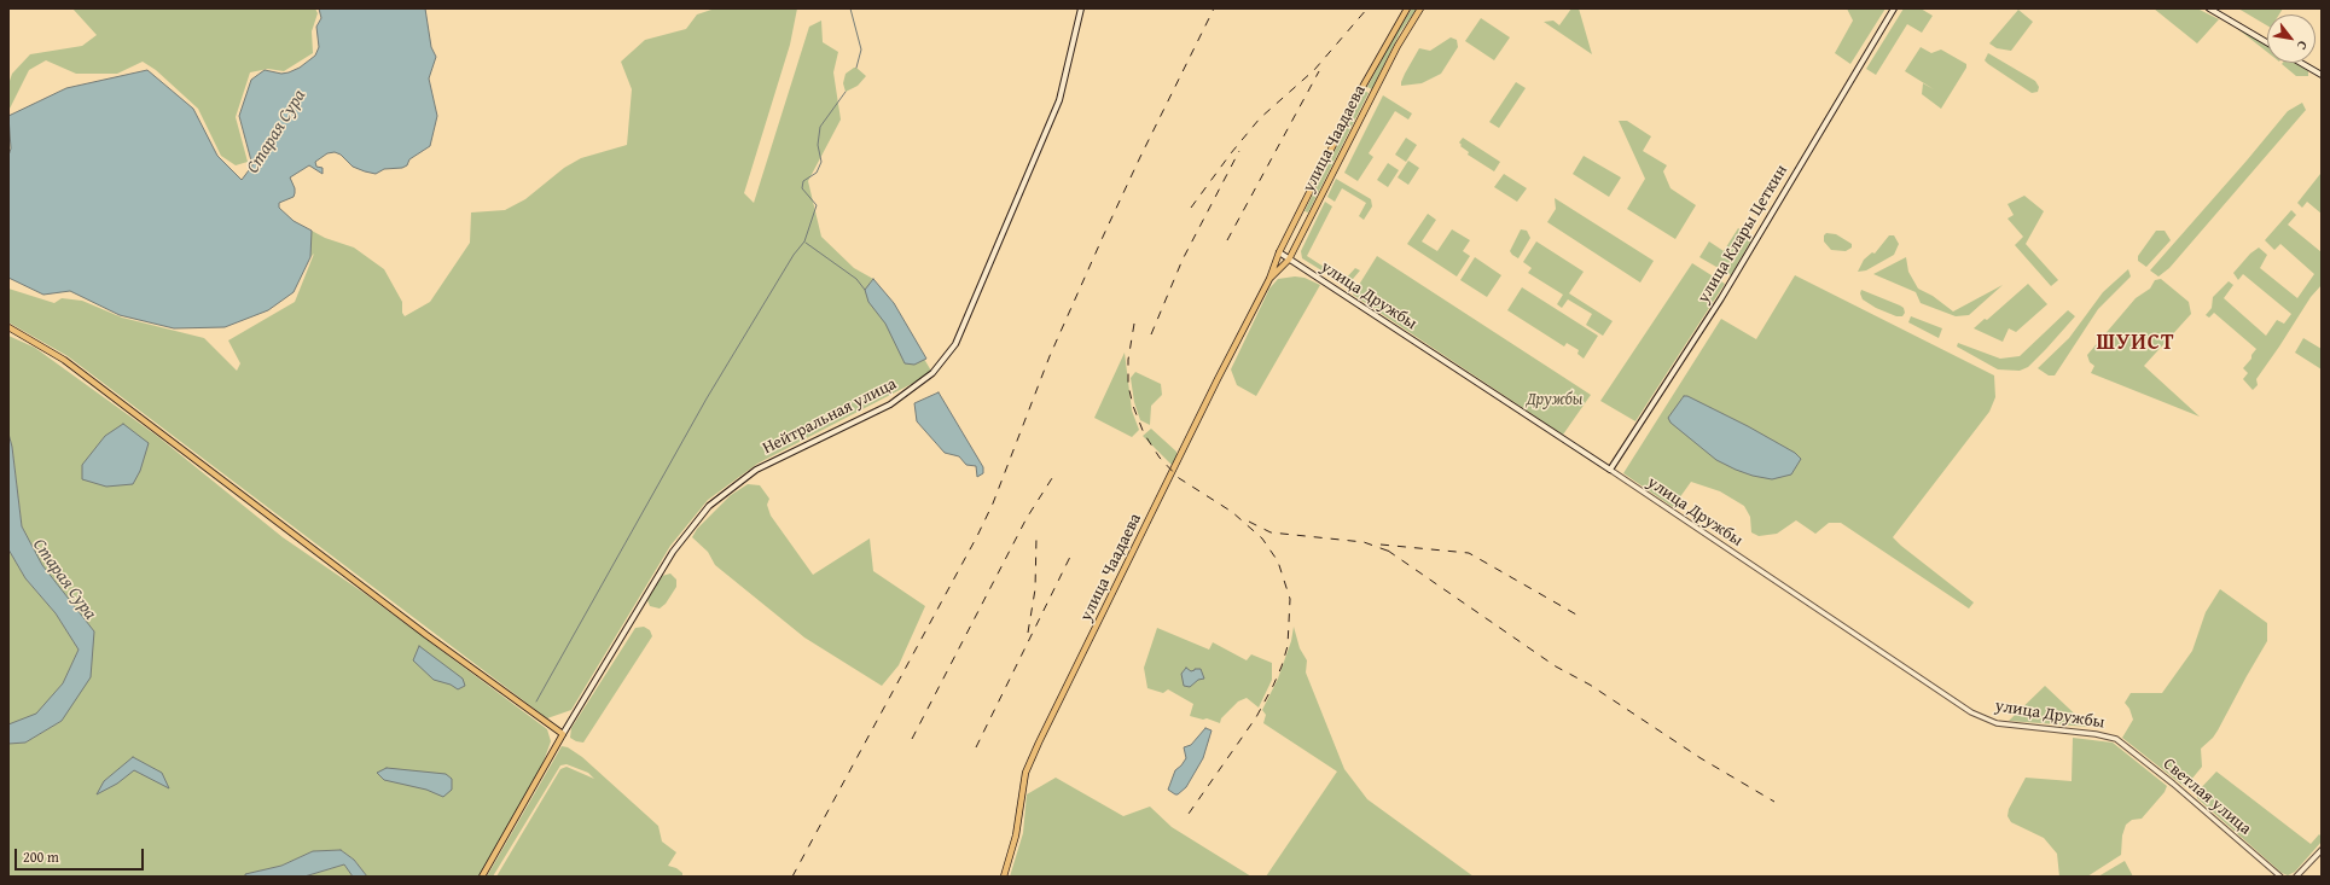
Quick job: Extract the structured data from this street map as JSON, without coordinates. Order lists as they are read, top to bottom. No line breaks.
{"streets":{"main road":["улица Чаадаева","улица Клары Цеткин","улица Дружбы","Нейтральная улица"],"street":["Светлая улица"]},"crossings":[["улица Чаадаева","улица Дружбы"],["улица Клары Цеткин","улица Дружбы"],["улица Дружбы","Светлая улица"]],"districts":["ШУИСТ"],"water":["Старая Сура"],"parks":["Дружбы"],"scale_bar":"200 m","north":"bottom right"}
